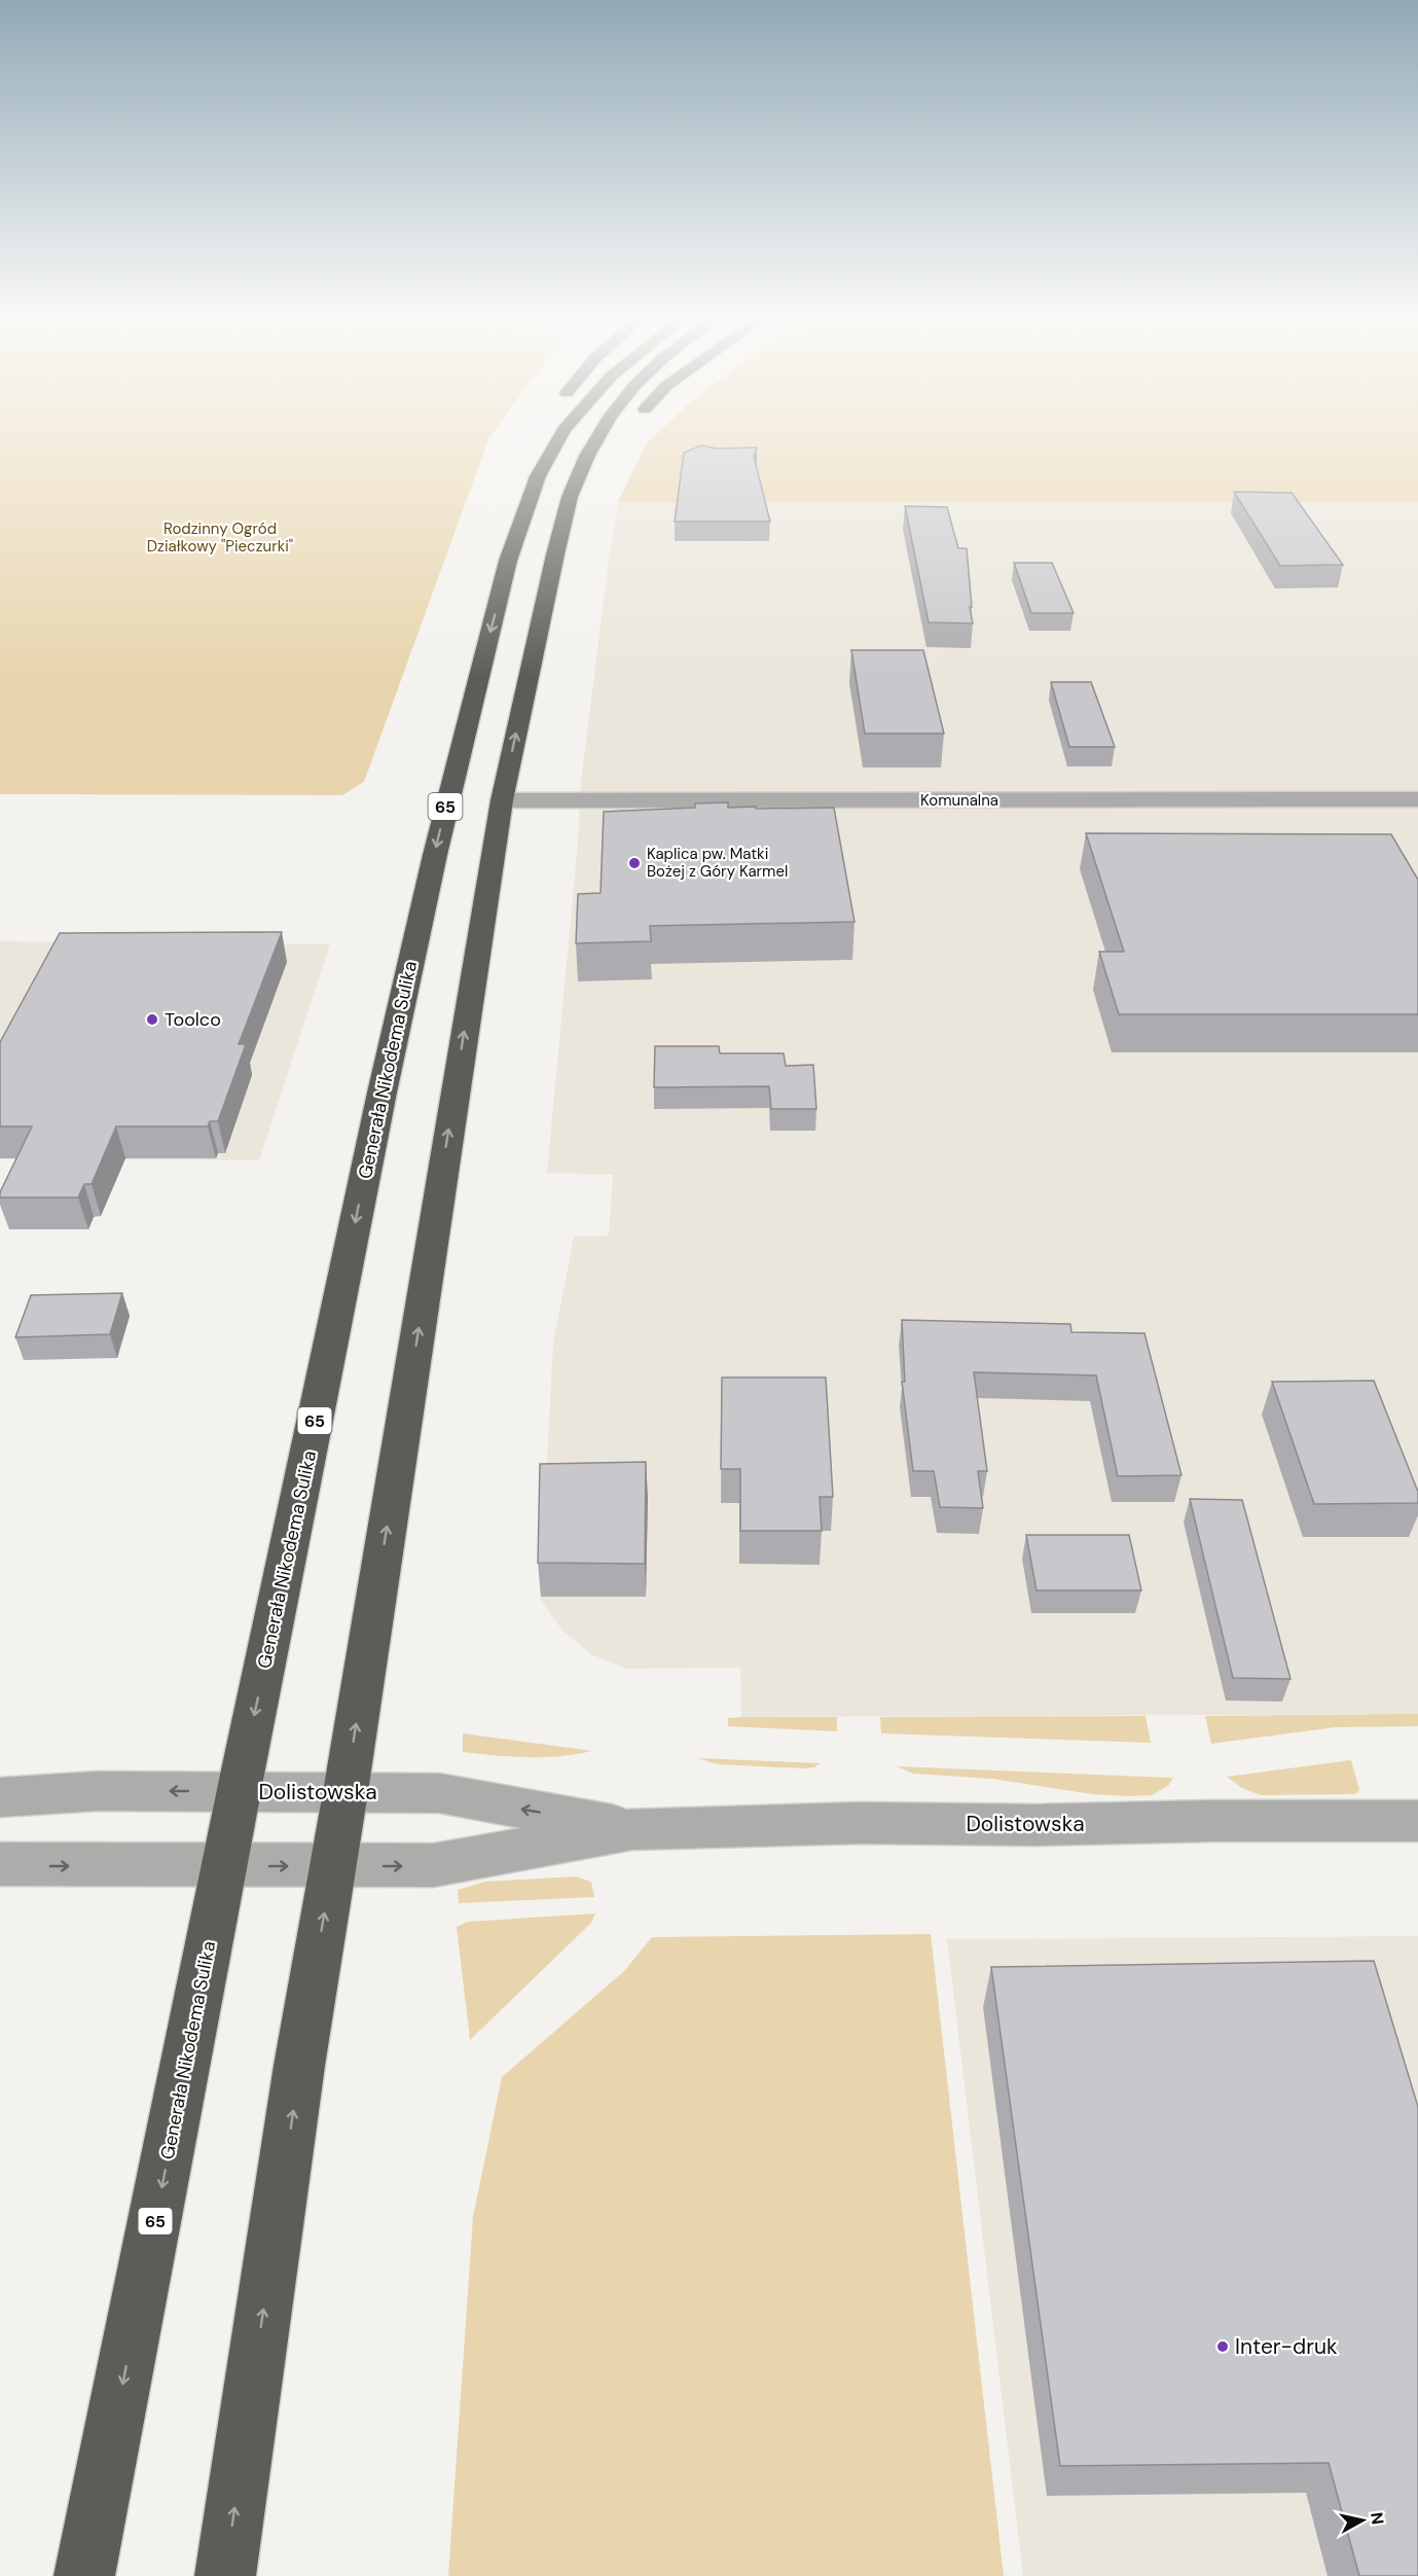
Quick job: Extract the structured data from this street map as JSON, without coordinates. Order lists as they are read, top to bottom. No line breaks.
{"streets":{"highway":["65","Generała Nikodema Sulika"],"street":["Komunalna","Dolistowska"]},"crossings":[["Generała Nikodema Sulika","Dolistowska"]],"parks":["Rodzinny Ogród Działkowy \"Pieczurki\""],"places":["Kaplica pw. Matki Bożej z Góry Karmel","Toolco","Inter-druk"],"north":"right"}
